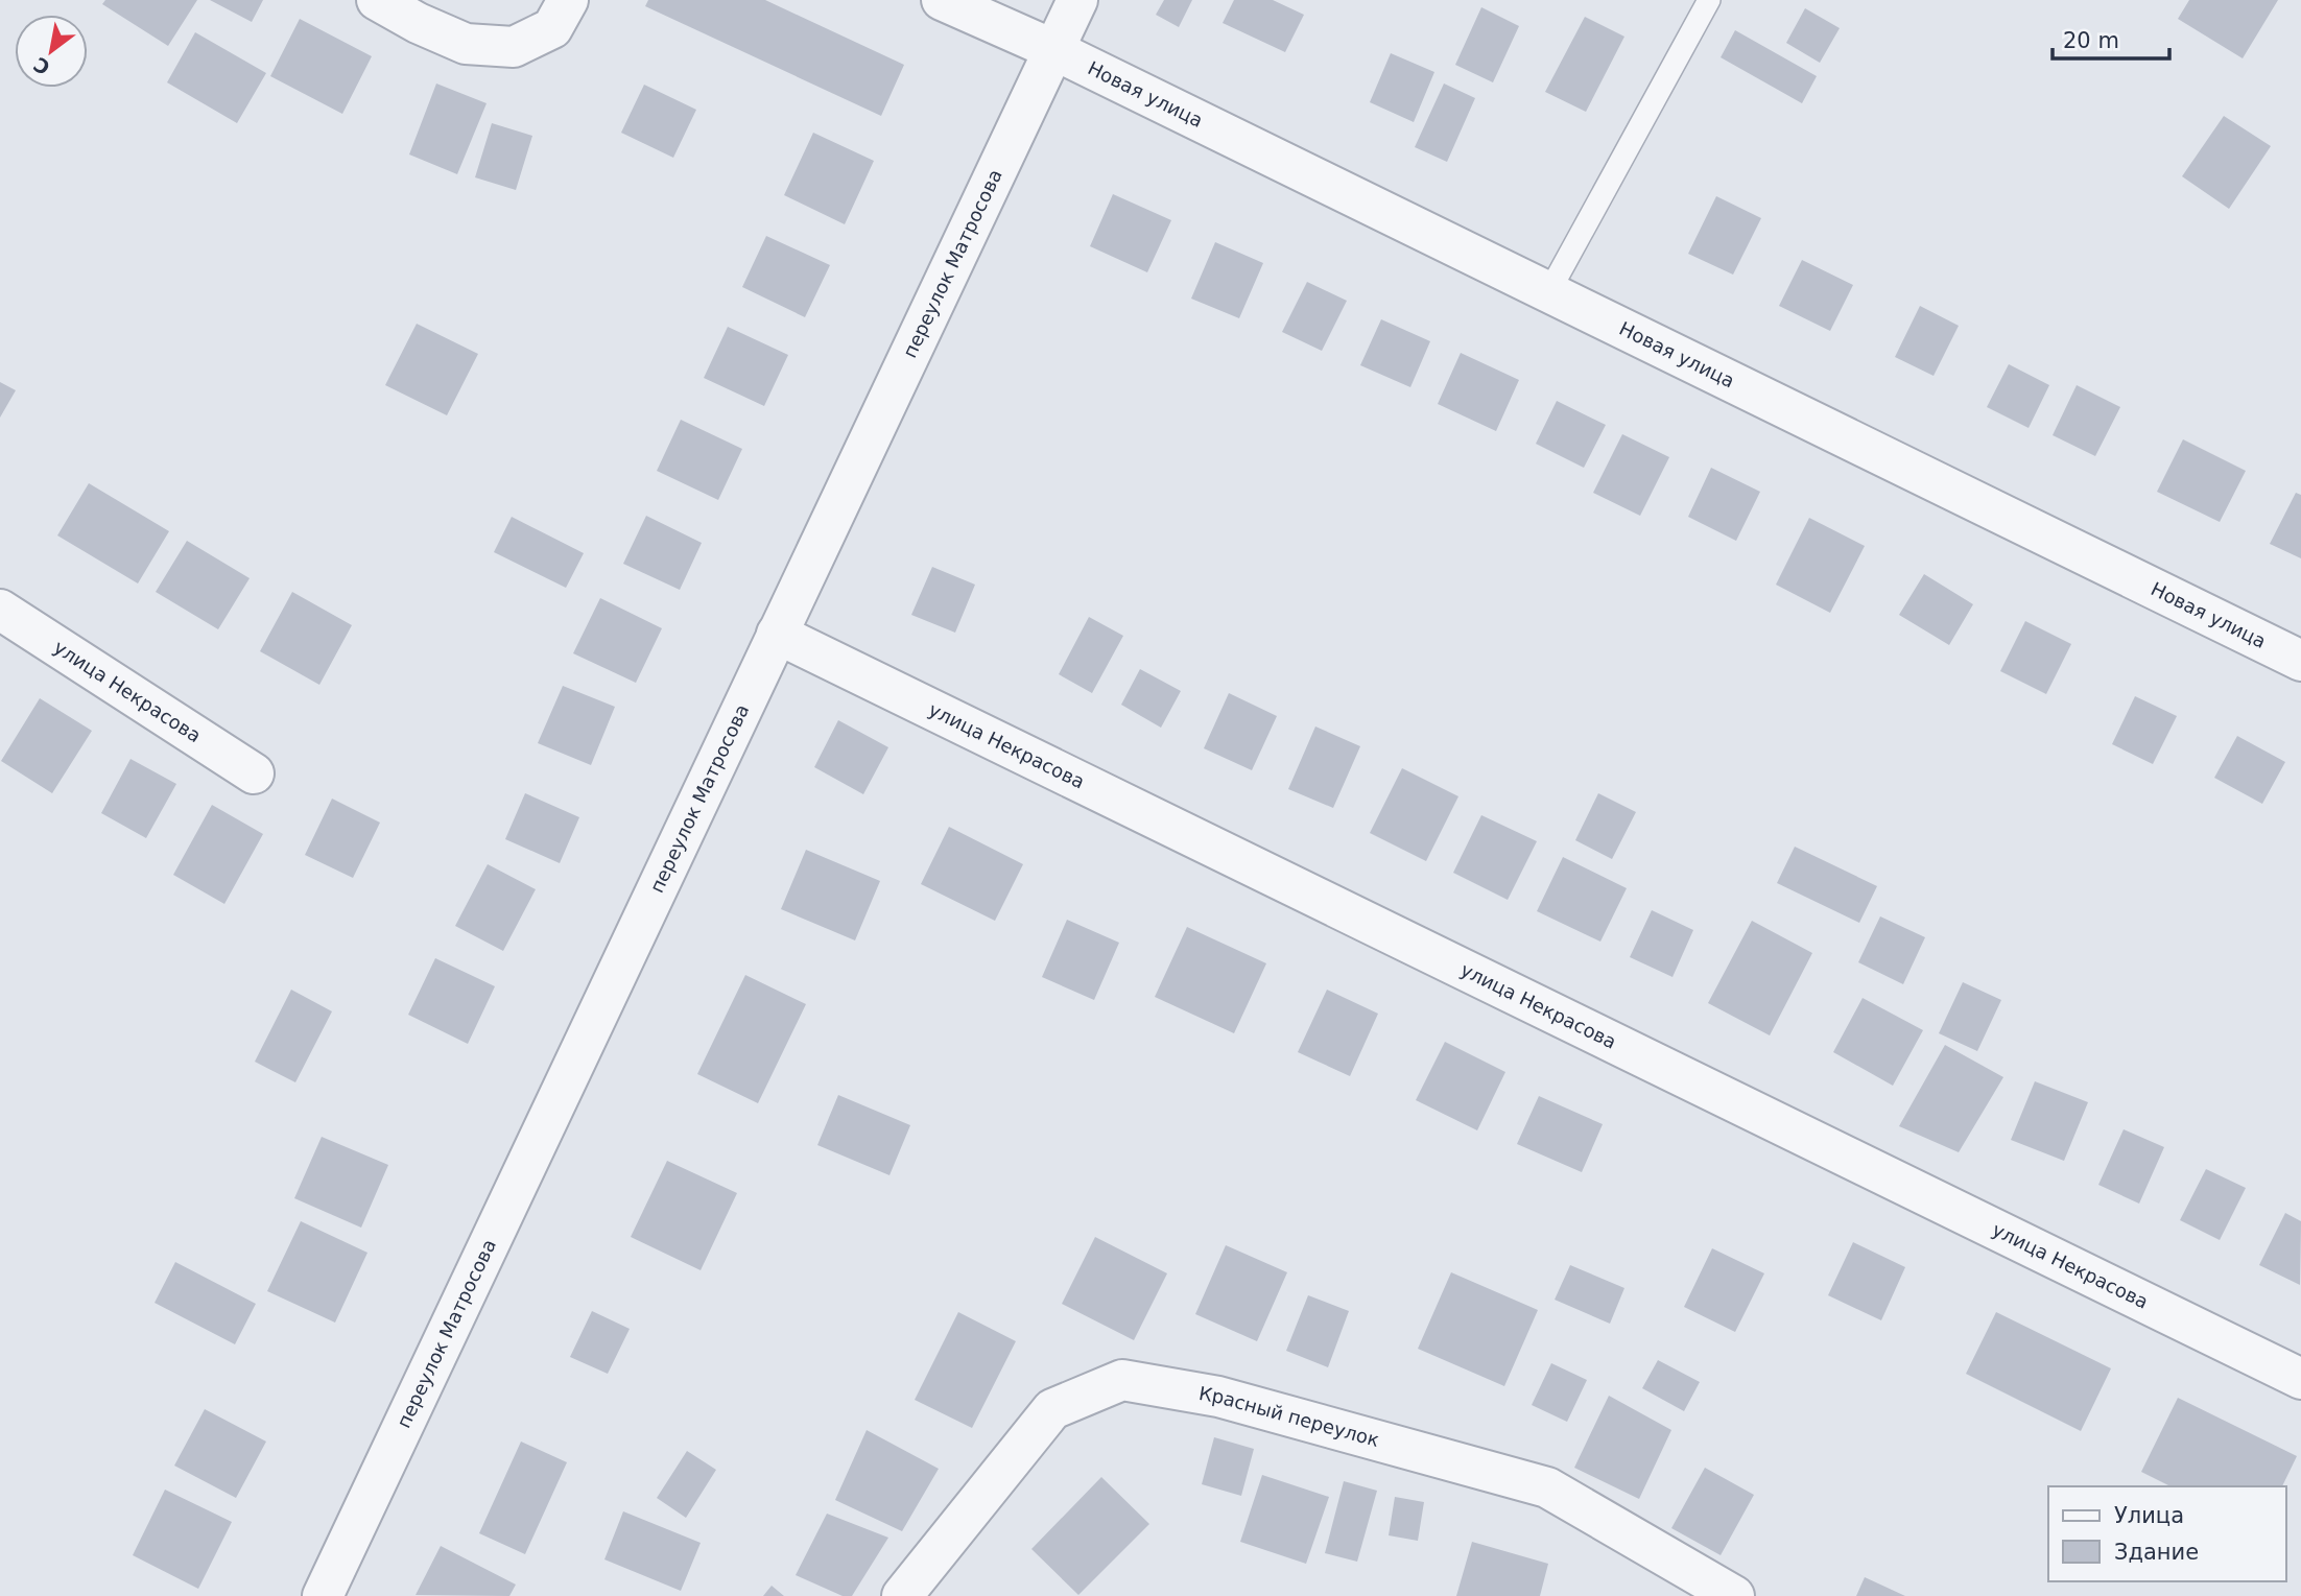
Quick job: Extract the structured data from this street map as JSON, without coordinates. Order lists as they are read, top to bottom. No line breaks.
{"streets":{"street":["Новая улица","переулок Матросова","улица Некрасова","Красный переулок"]},"crossings":[["Новая улица","переулок Матросова"],["переулок Матросова","улица Некрасова"]],"legend":["Улица","Здание"],"scale_bar":"20 m","north":"bottom left"}
